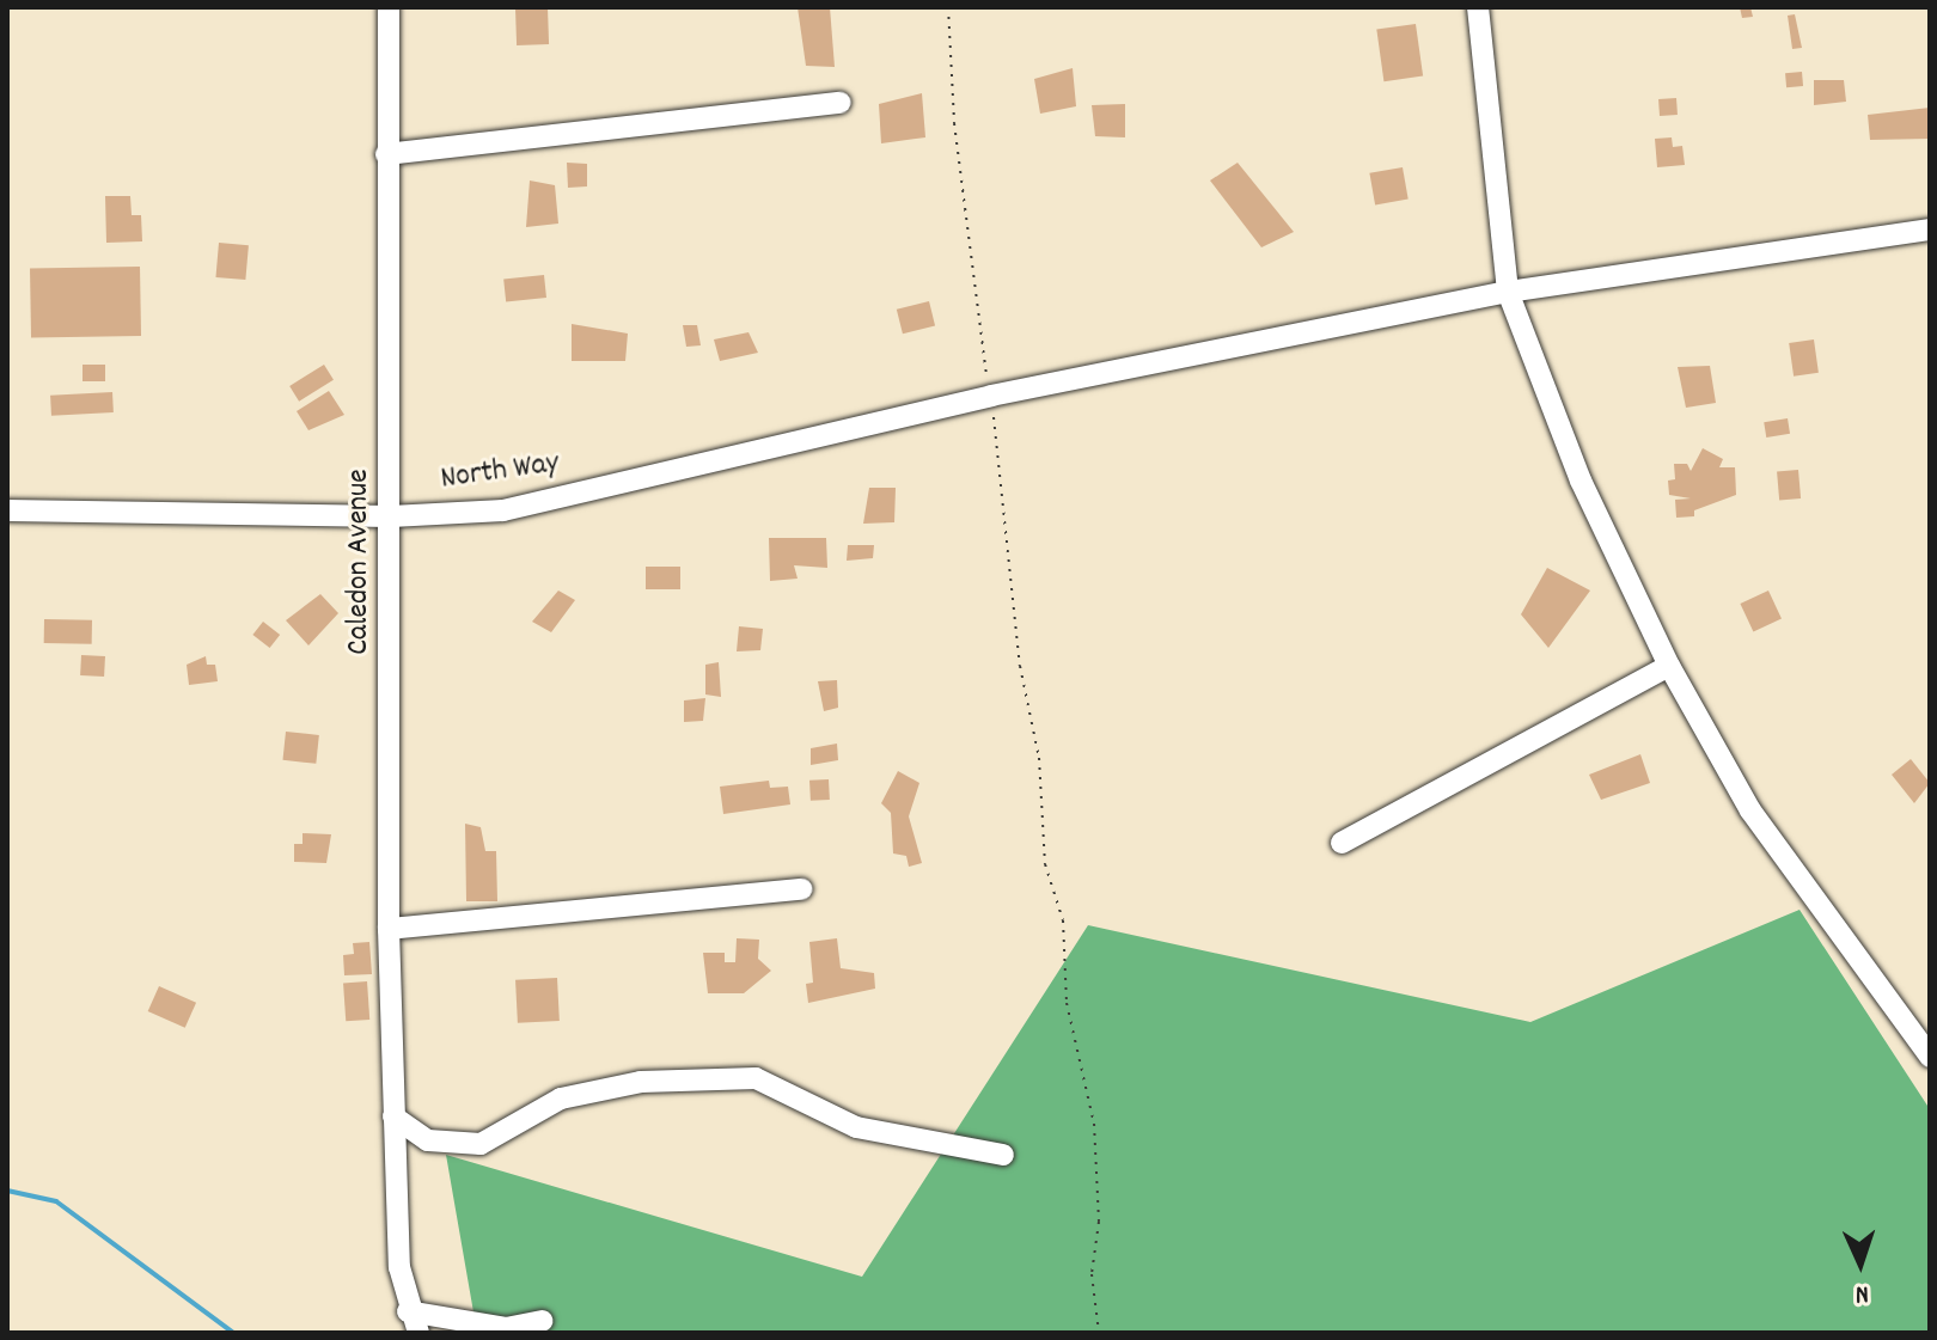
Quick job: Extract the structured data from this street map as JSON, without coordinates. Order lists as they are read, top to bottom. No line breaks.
{"streets":{"street":["North Way","Caledon Avenue"]},"crossings":[["North Way","Caledon Avenue"]],"north":"bottom"}
